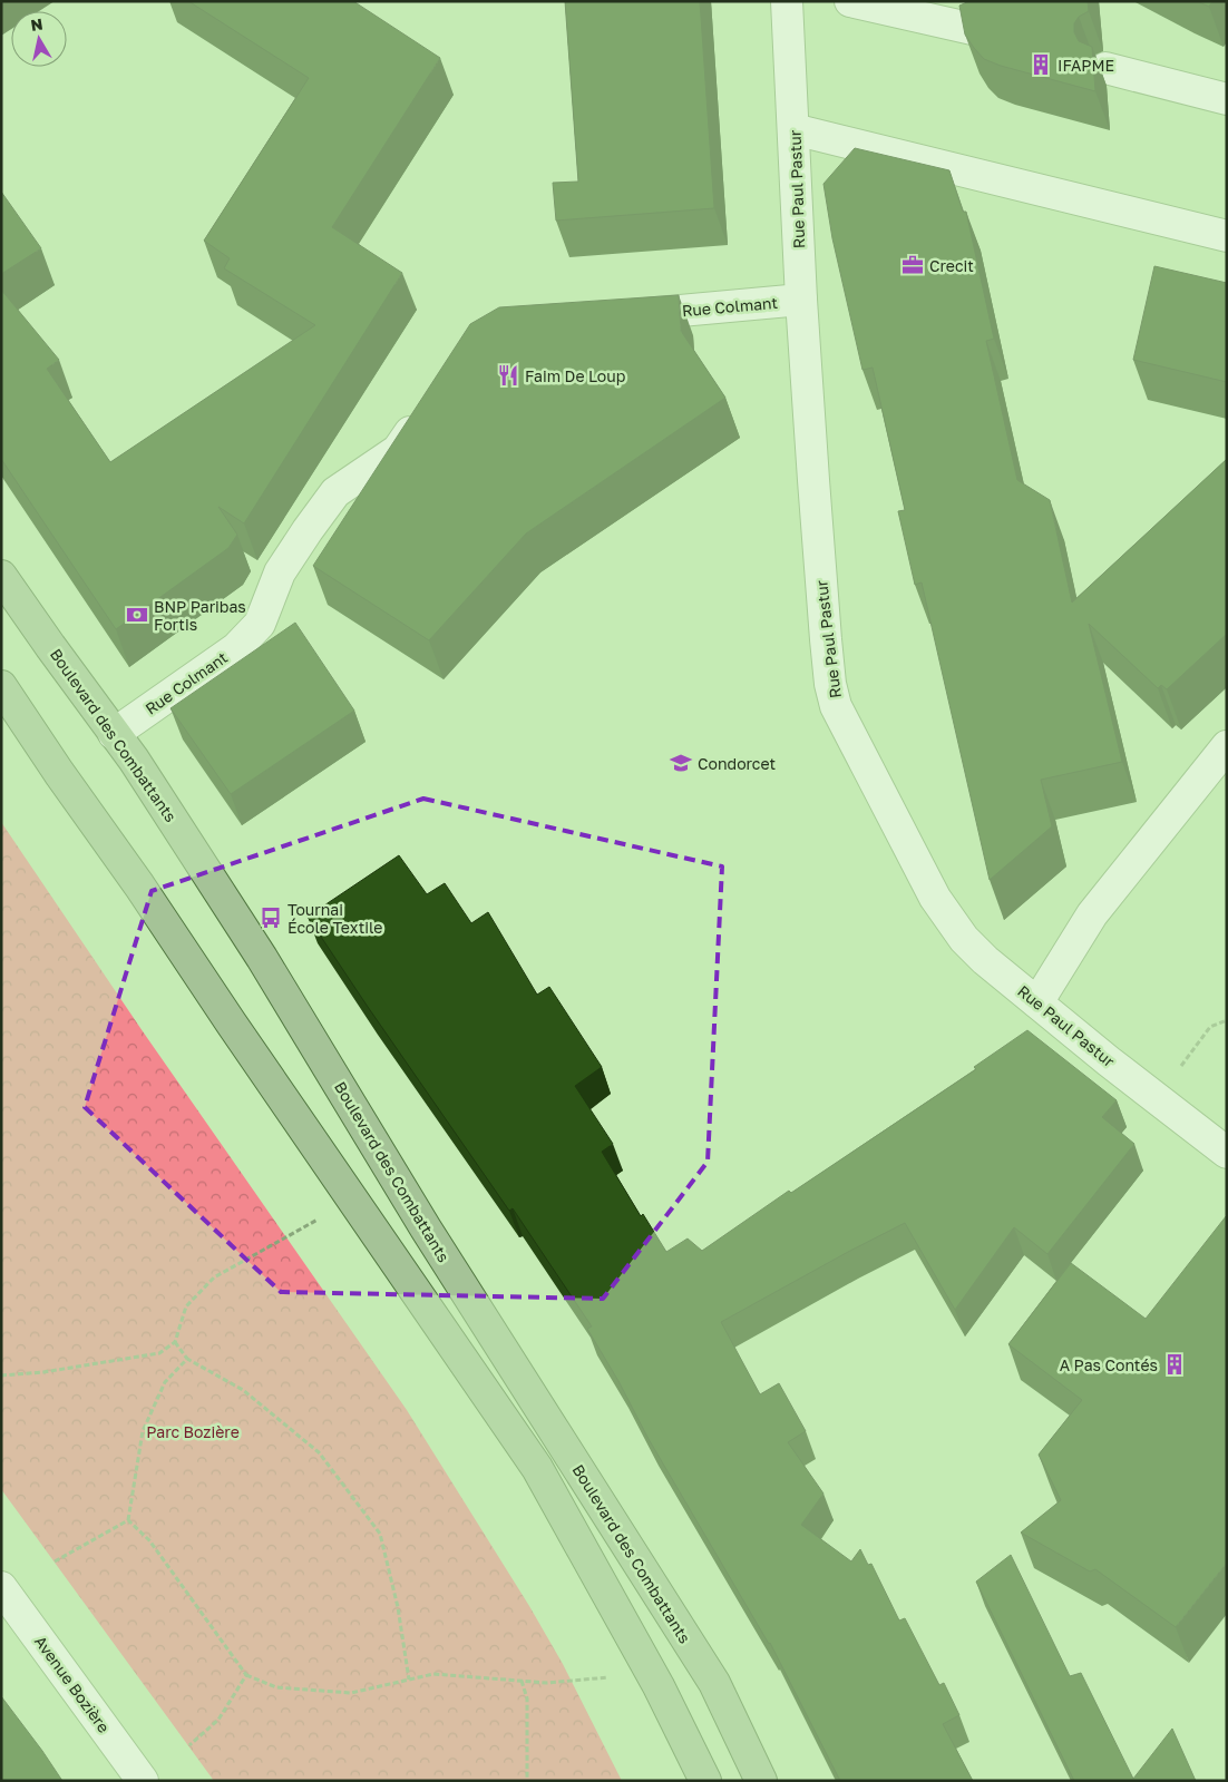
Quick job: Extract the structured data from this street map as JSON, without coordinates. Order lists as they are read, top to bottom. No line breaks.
{"streets":{"main road":["Boulevard des Combattants"],"street":["Rue Paul Pastur","Rue Colmant","Avenue Bozière"]},"crossings":[["Rue Paul Pastur","Rue Colmant"],["Rue Colmant","Boulevard des Combattants"]],"parks":["Parc Bozière"],"places":{"building":["IFAPME","A Pas Contés"],"office":["Crecit"],"restaurant":["Faim De Loup"],"bank":["BNP Paribas Fortis"],"school or university":["Condorcet"],"bus stop":["Tournai École Textile"]},"north":"top"}
